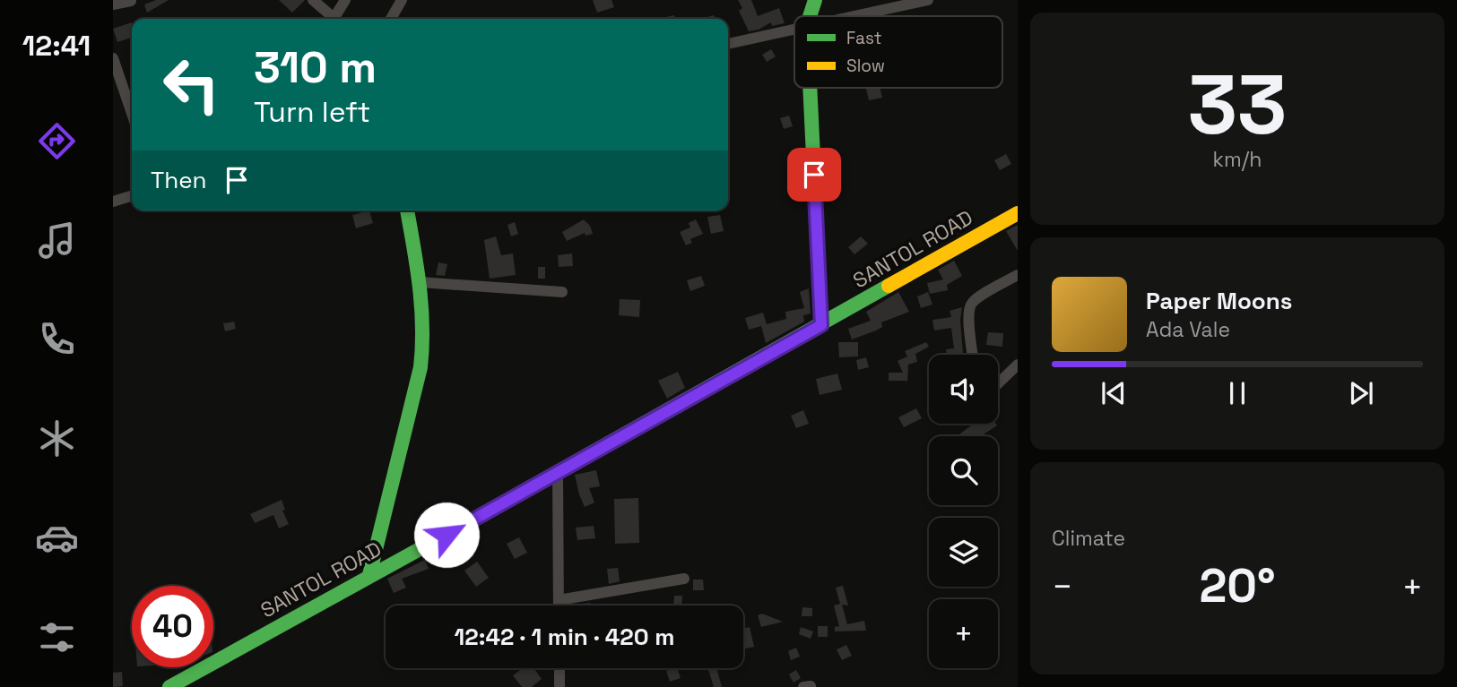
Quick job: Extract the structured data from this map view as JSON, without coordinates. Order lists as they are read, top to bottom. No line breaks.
{"streets":{"street":["SANTOL ROAD"]},"legend":["Fast","Slow"],"page":{"tabs":"12:41","tile":[["33","km/h"],"Climate"],"turn":["310 m","Turn left"],"then":"Then","song":["Paper Moons","Ada Vale"],"map_buttons":"+","heat":["−","20°","+"],"limit":"40","trip":"12:42 · 1 min · 420 m"}}
